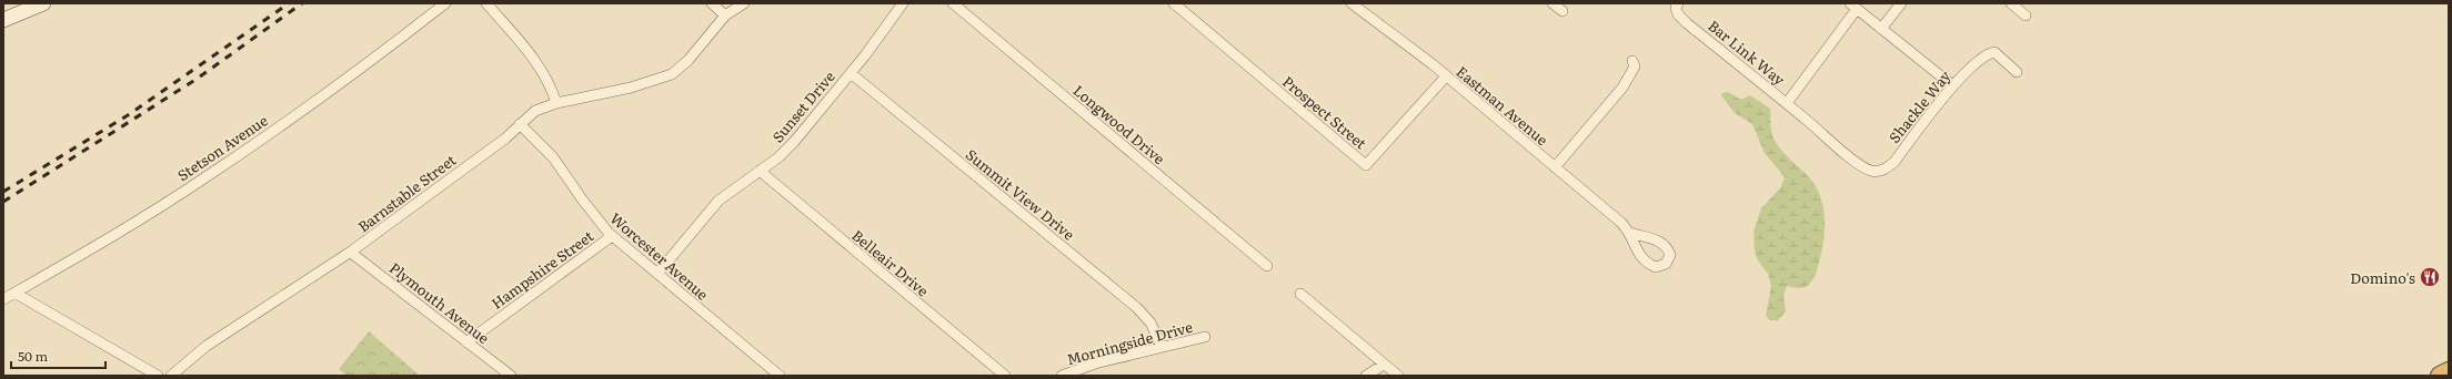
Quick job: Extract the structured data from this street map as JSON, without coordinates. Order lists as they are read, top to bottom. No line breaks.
{"streets":{"street":["Bar Link Way","Eastman Avenue","Sunset Drive","Shackle Way","Prospect Street","Longwood Drive","Stetson Avenue","Barnstable Street","Summit View Drive","Worcester Avenue","Belleair Drive","Hampshire Street","Plymouth Avenue","Morningside Drive"]},"crossings":[["Bar Link Way","Shackle Way"],["Eastman Avenue","Prospect Street"],["Sunset Drive","Summit View Drive"],["Sunset Drive","Worcester Avenue"],["Sunset Drive","Belleair Drive"],["Barnstable Street","Worcester Avenue"],["Barnstable Street","Plymouth Avenue"],["Summit View Drive","Morningside Drive"],["Worcester Avenue","Hampshire Street"],["Hampshire Street","Plymouth Avenue"]],"places":{"restaurant":["Domino's"]},"scale_bar":"50 m"}
